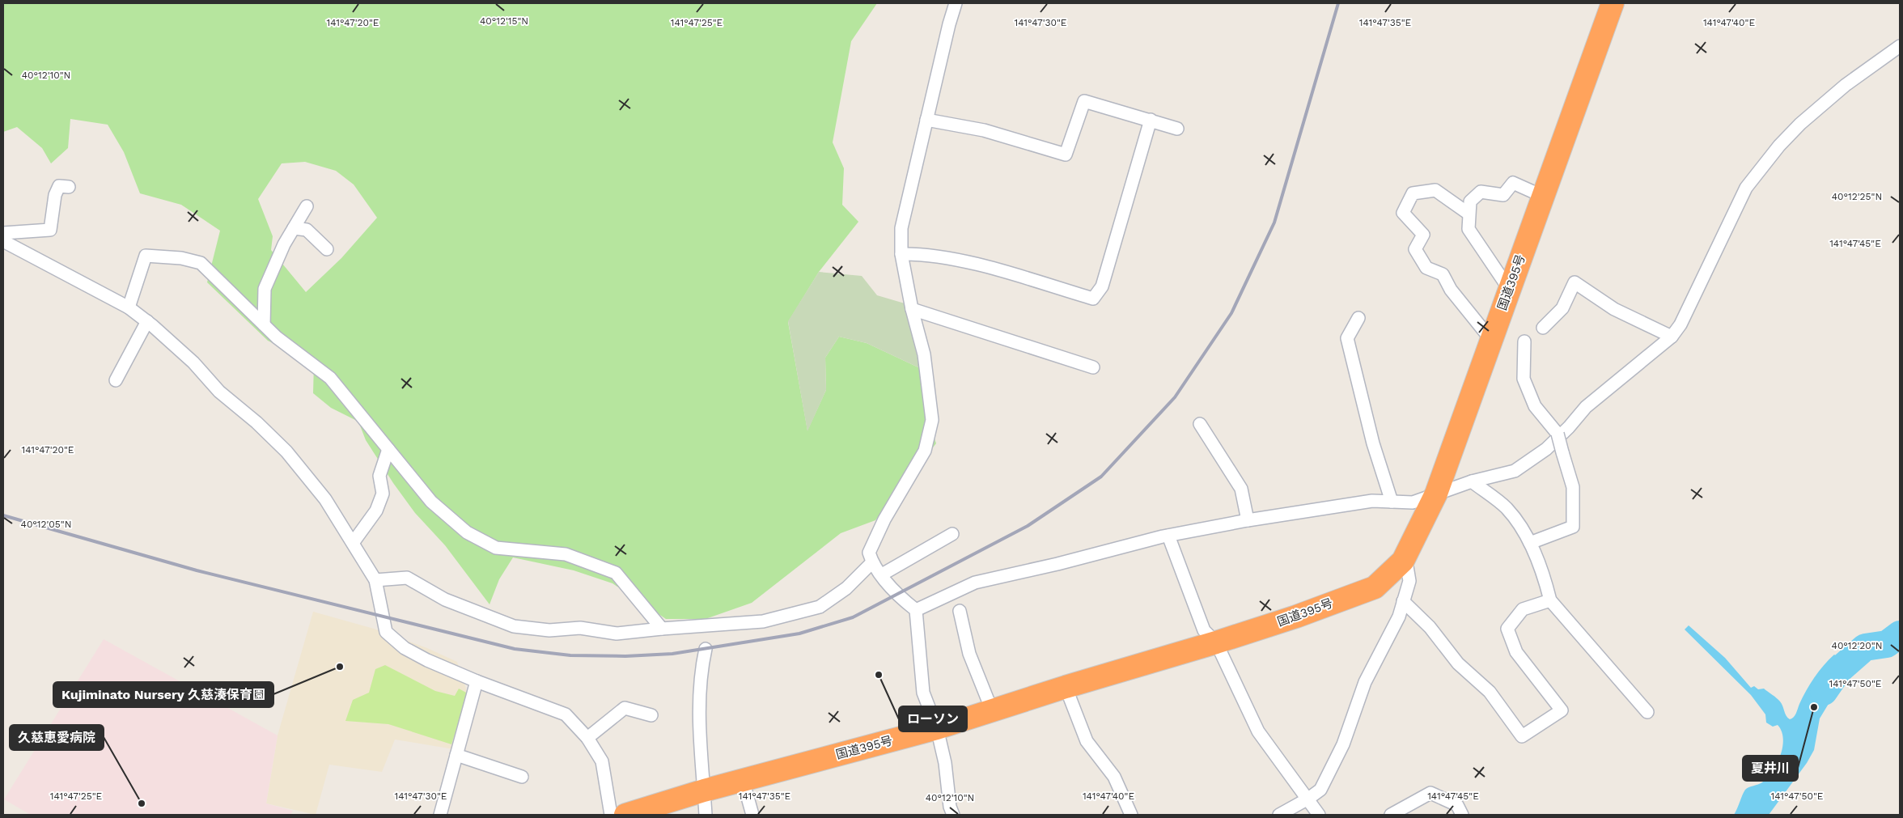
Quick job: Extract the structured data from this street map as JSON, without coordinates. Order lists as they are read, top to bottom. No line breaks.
{"streets":{"highway":["国道395号"]},"places":["Kujiminato Nursery 久慈湊保育園","ローソン","夏井川","久慈恵愛病院"],"coordinates":["40°12'15\"N","141°47'20\"E","141°47'25\"E","141°47'30\"E","141°47'35\"E","141°47'40\"E","40°12'10\"N","40°12'25\"N","141°47'45\"E","40°12'05\"N","40°12'20\"N","141°47'50\"E"]}
